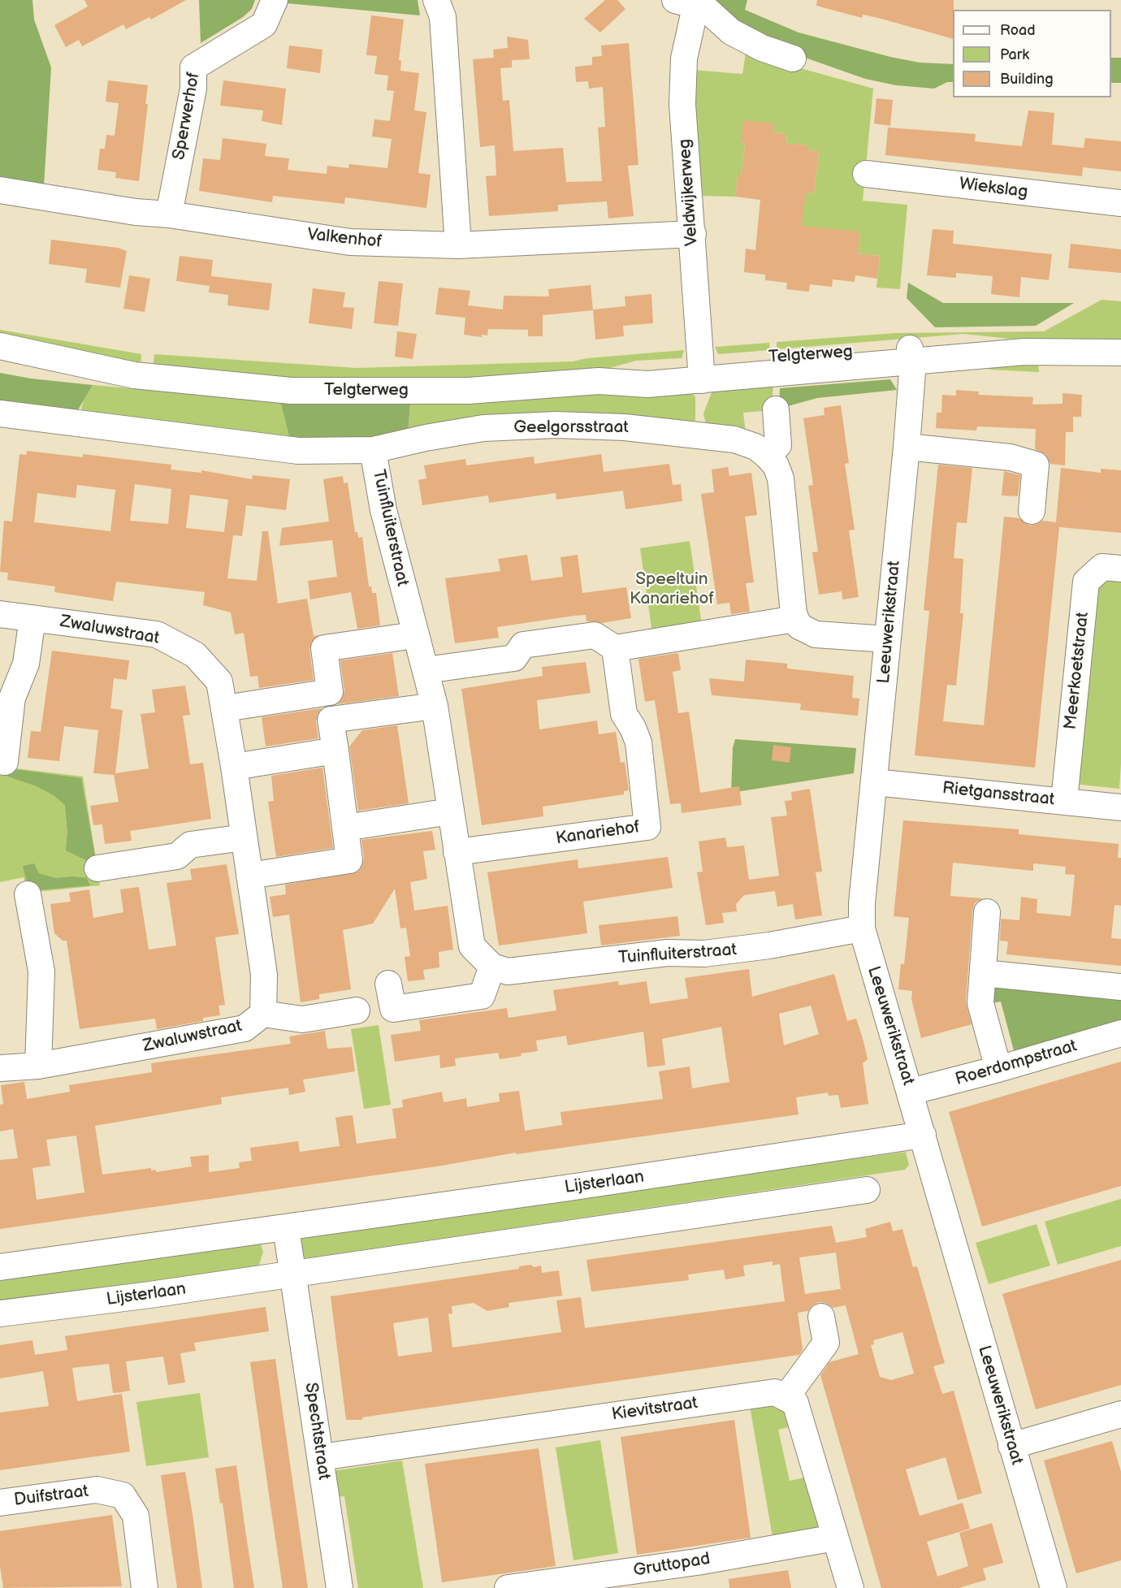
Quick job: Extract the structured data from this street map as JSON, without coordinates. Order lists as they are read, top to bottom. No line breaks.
{"streets":{"street":["Sperwerhof","Wiekslag","Veldwijkerweg","Valkenhof","Telgterweg","Geelgorsstraat","Tuinfluiterstraat","Leeuwerikstraat","Zwaluwstraat","Meerkoetstraat","Rietgansstraat","Kanariehof","Roerdompstraat","Lijsterlaan","Kievitstraat","Spechtstraat","Duifstraat","Gruttopad"]},"crossings":[["Sperwerhof","Valkenhof"],["Veldwijkerweg","Valkenhof"],["Veldwijkerweg","Telgterweg"],["Telgterweg","Leeuwerikstraat"],["Geelgorsstraat","Tuinfluiterstraat"],["Tuinfluiterstraat","Leeuwerikstraat"],["Tuinfluiterstraat","Kanariehof"],["Leeuwerikstraat","Rietgansstraat"],["Leeuwerikstraat","Roerdompstraat"],["Leeuwerikstraat","Lijsterlaan"],["Meerkoetstraat","Rietgansstraat"],["Lijsterlaan","Spechtstraat"],["Kievitstraat","Spechtstraat"]],"parks":["Speeltuin Kanariehof"],"legend":["Road","Park","Building"]}
